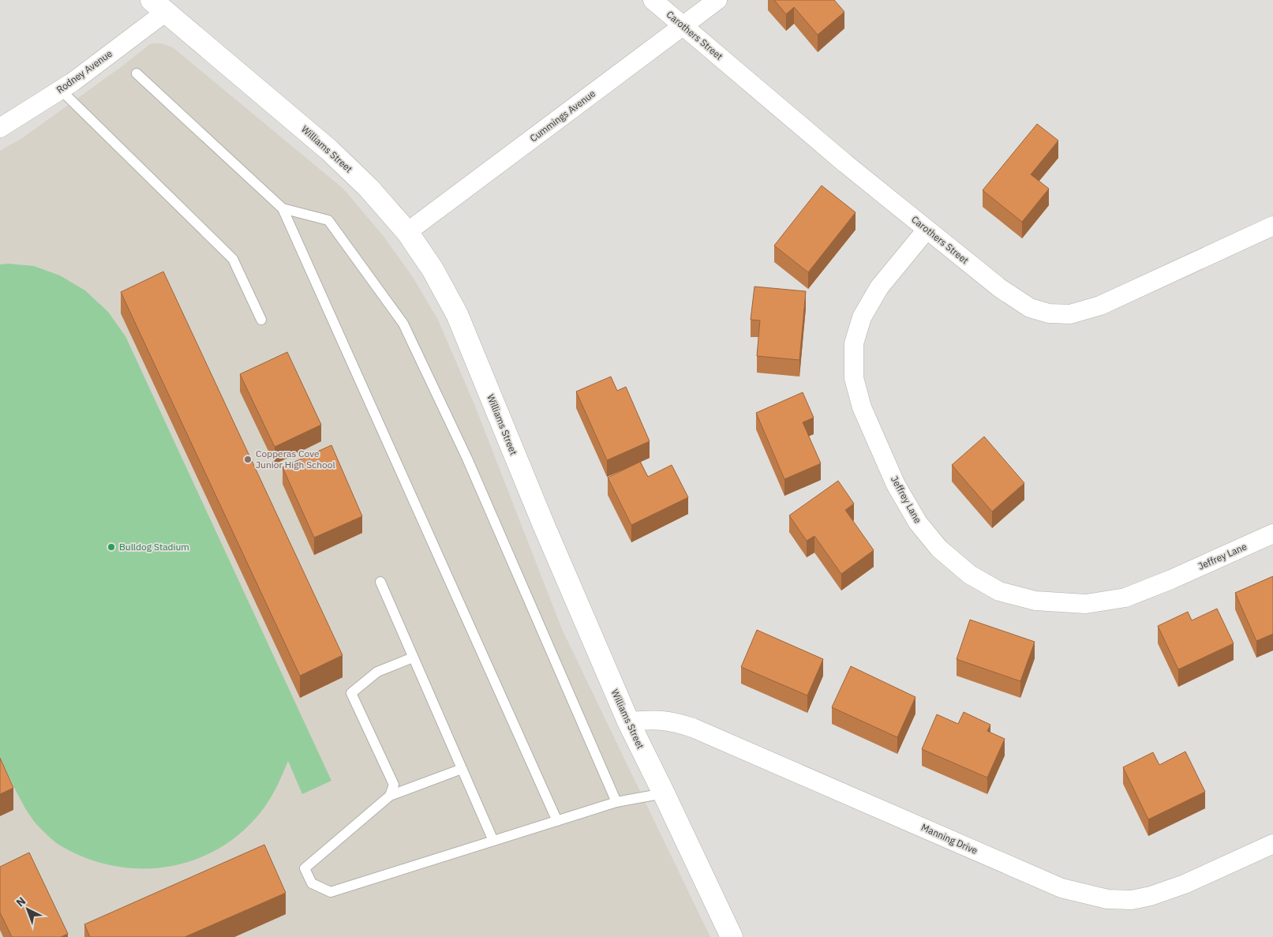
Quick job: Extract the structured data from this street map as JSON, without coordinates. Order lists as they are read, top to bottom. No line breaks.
{"streets":{"street":["Carothers Street","Rodney Avenue","Cummings Avenue","Williams Street","Jeffrey Lane","Manning Drive"]},"crossings":[["Carothers Street","Cummings Avenue"],["Carothers Street","Jeffrey Lane"],["Rodney Avenue","Williams Street"],["Cummings Avenue","Williams Street"],["Williams Street","Manning Drive"]],"places":["Copperas Cove Junior High School","Bulldog Stadium"],"north":"top left"}
